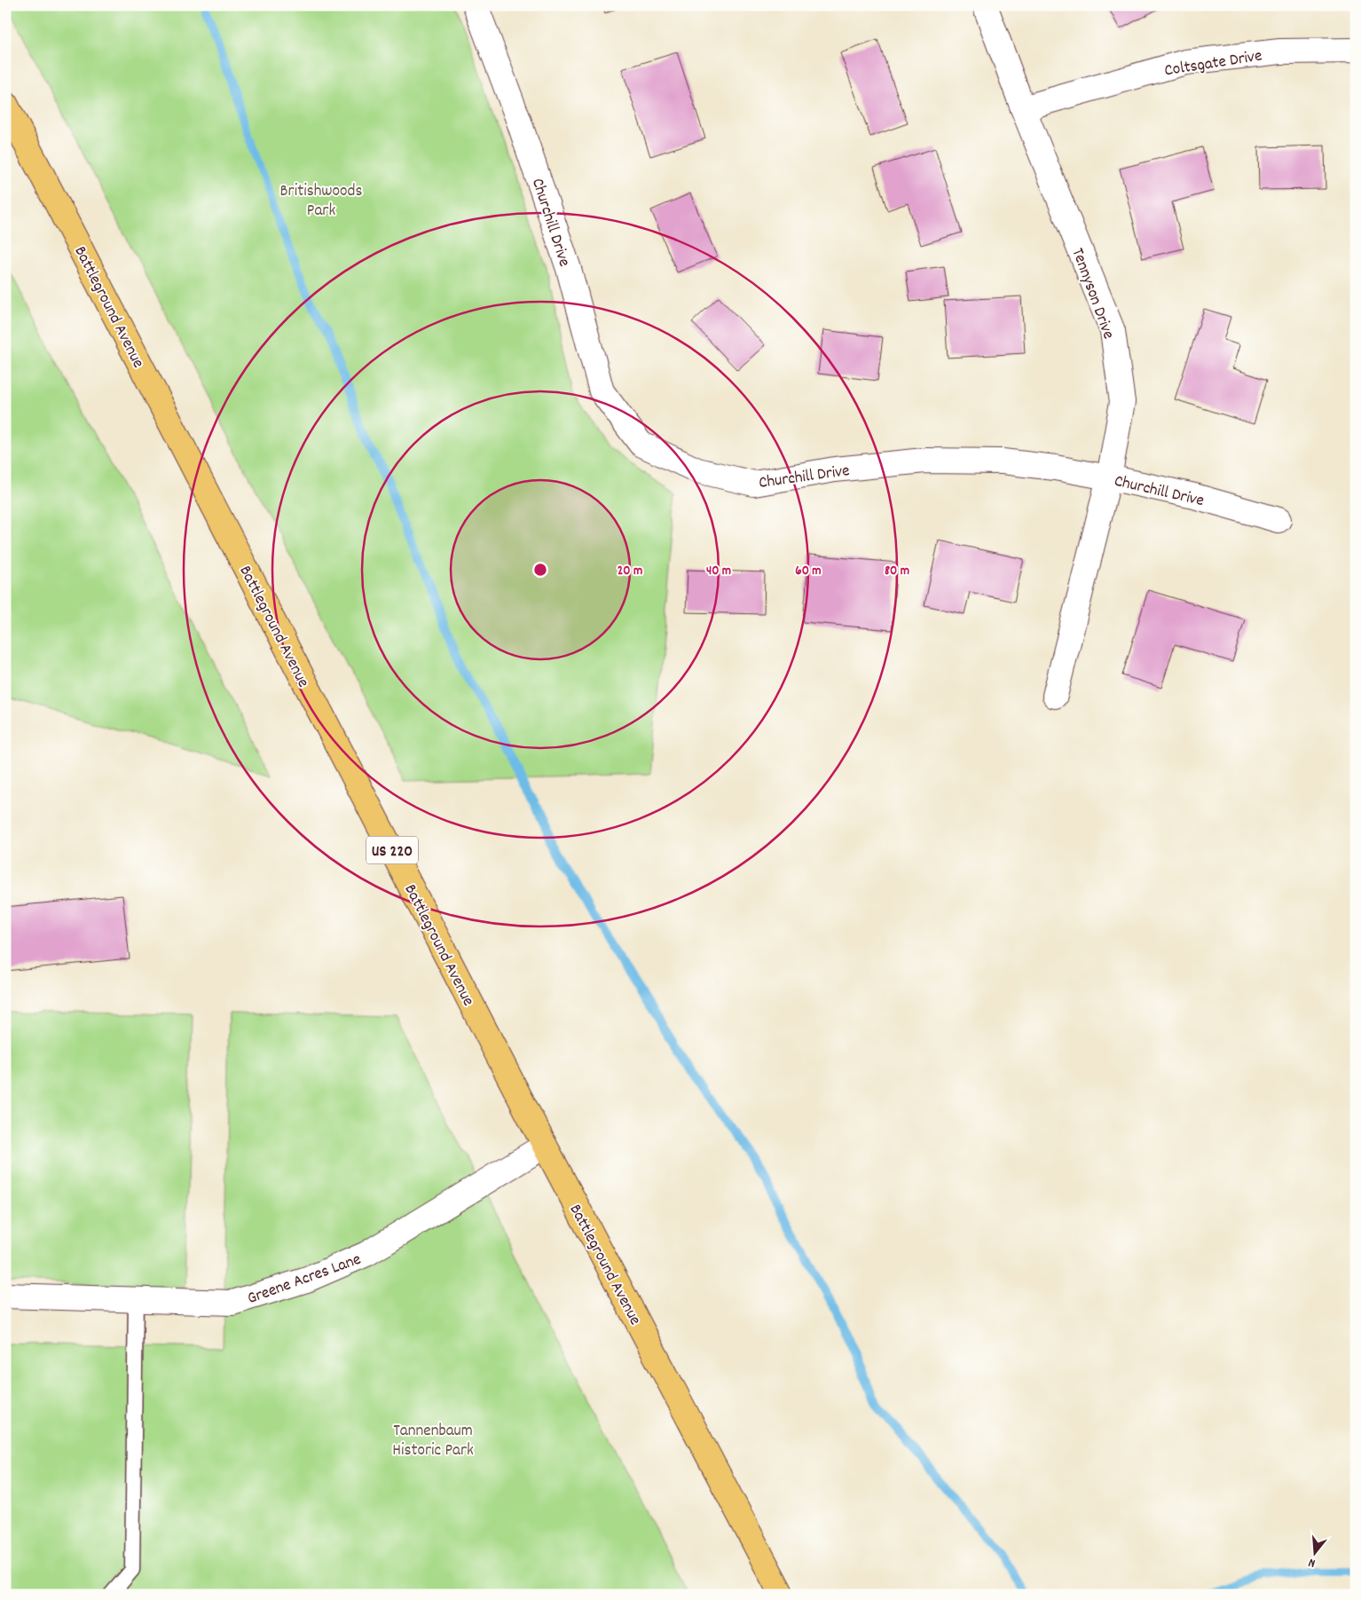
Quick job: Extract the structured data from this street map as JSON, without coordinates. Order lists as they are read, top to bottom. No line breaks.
{"streets":{"main road":["Battleground Avenue","US 220"],"street":["Coltsgate Drive","Churchill Drive","Tennyson Drive","Greene Acres Lane"]},"crossings":[["Coltsgate Drive","Tennyson Drive"],["Churchill Drive","Tennyson Drive"],["Battleground Avenue","Greene Acres Lane"]],"parks":["Britishwoods Park","Tannenbaum Historic Park"],"north":"bottom","rings":["20 m","40 m","60 m","80 m"]}
